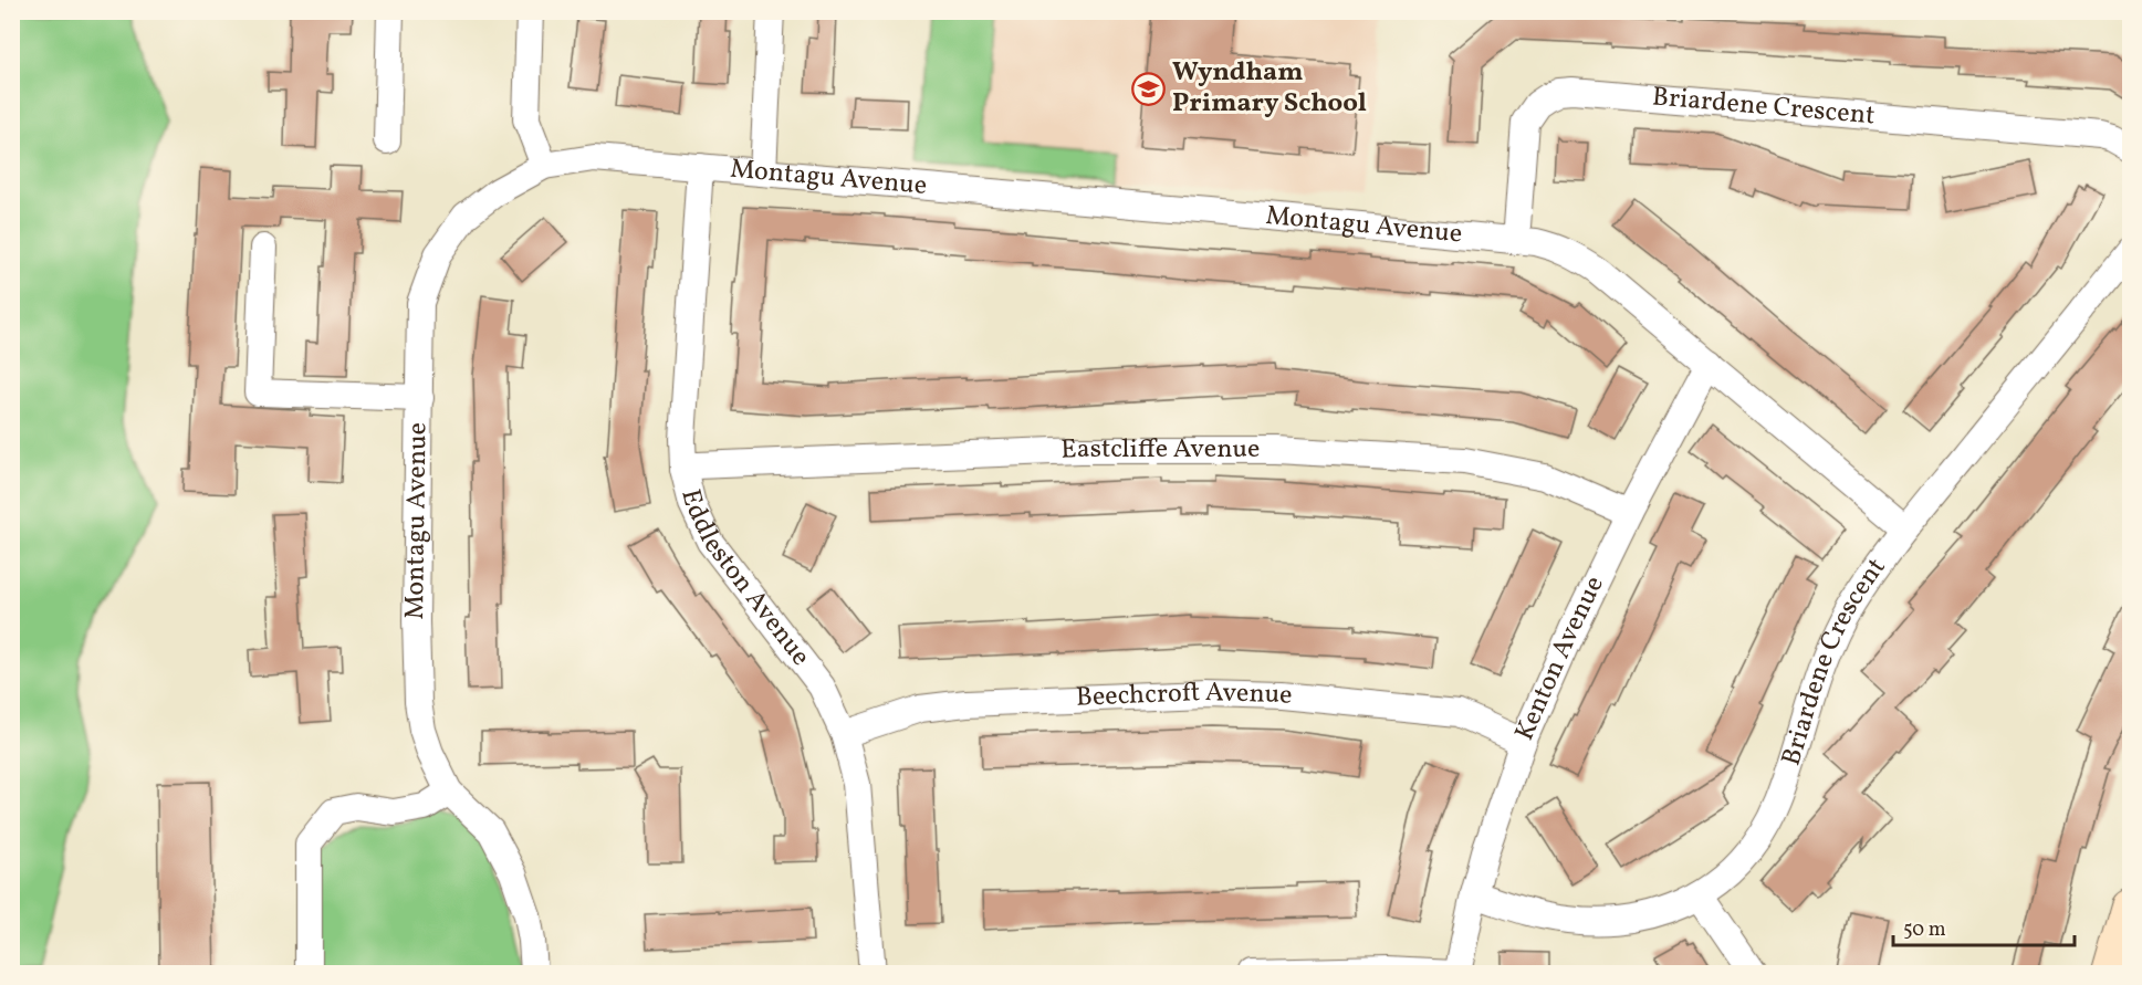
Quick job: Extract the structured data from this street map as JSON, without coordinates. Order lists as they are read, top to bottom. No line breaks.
{"streets":{"street":["Briardene Crescent","Montagu Avenue","Eastcliffe Avenue","Eddleston Avenue","Kenton Avenue","Beechcroft Avenue"]},"crossings":[["Briardene Crescent","Montagu Avenue"],["Briardene Crescent","Kenton Avenue"],["Montagu Avenue","Eddleston Avenue"],["Montagu Avenue","Kenton Avenue"],["Eastcliffe Avenue","Eddleston Avenue"],["Eastcliffe Avenue","Kenton Avenue"],["Eddleston Avenue","Beechcroft Avenue"],["Kenton Avenue","Beechcroft Avenue"]],"places":{"school or university":["Wyndham Primary School"]},"scale_bar":"50 m"}
